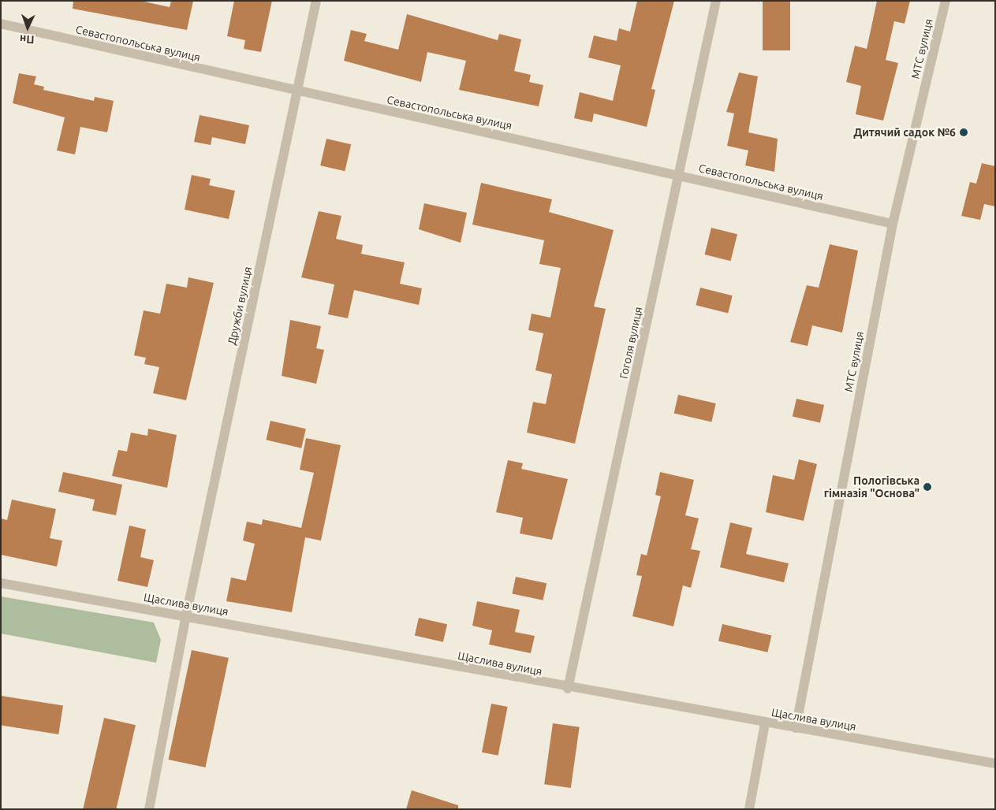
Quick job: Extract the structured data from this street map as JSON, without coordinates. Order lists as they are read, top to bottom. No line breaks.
{"streets":{"street":["Севастопольська вулиця","МТС вулиця","Дружби вулиця","Гоголя вулиця","Щаслива вулиця"]},"crossings":[["Севастопольська вулиця","МТС вулиця"],["Севастопольська вулиця","Дружби вулиця"],["Севастопольська вулиця","Гоголя вулиця"],["МТС вулиця","Щаслива вулиця"],["Дружби вулиця","Щаслива вулиця"],["Гоголя вулиця","Щаслива вулиця"]],"places":["Дитячий садок №6","Пологівська гімназія \"Основа\""],"north":"bottom"}
